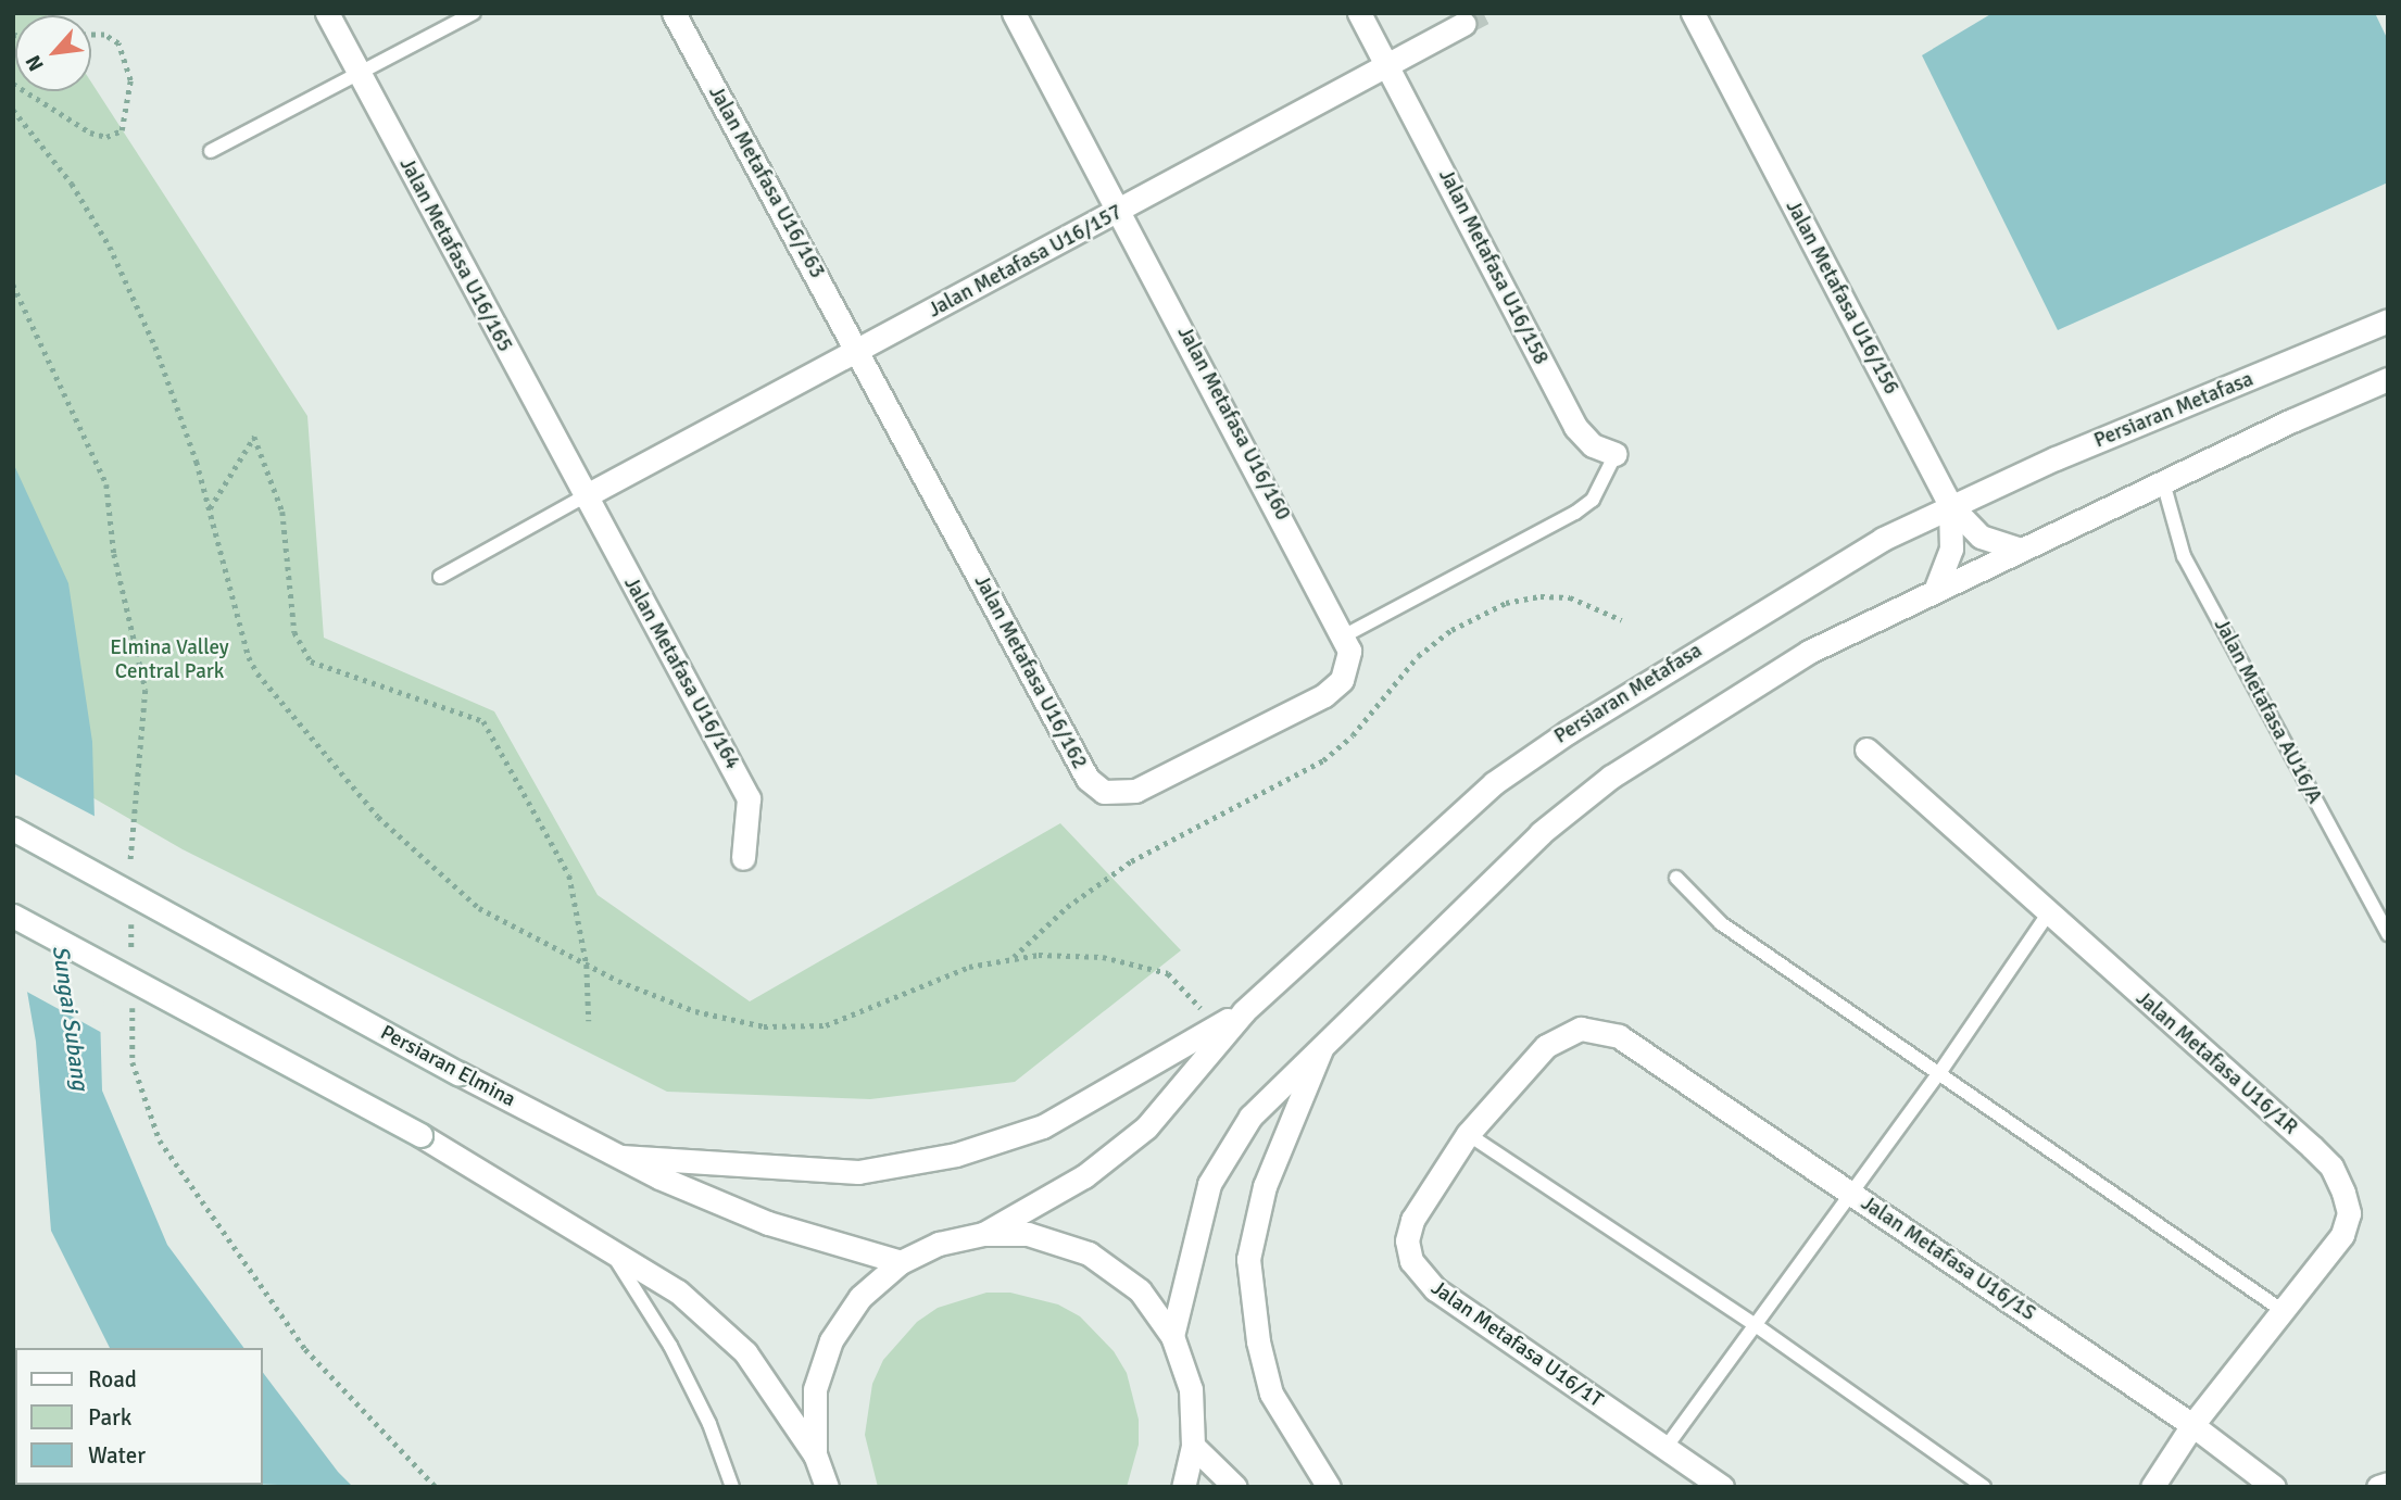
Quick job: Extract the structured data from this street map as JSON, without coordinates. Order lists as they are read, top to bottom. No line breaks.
{"streets":{"street":["Jalan Metafasa U16/163","Jalan Metafasa U16/165","Jalan Metafasa U16/157","Jalan Metafasa U16/158","Jalan Metafasa U16/156","Persiaran Metafasa","Jalan Metafasa U16/160","Jalan Metafasa U16/162","Jalan Metafasa U16/164","Jalan Metafasa U16/1R","Persiaran Elmina","Jalan Metafasa U16/1S","Jalan Metafasa U16/1T"],"lane":["Jalan Metafasa AU16/A"]},"crossings":[["Jalan Metafasa U16/163","Jalan Metafasa U16/157"],["Jalan Metafasa U16/163","Jalan Metafasa U16/162"],["Jalan Metafasa U16/165","Jalan Metafasa U16/157"],["Jalan Metafasa U16/165","Jalan Metafasa U16/164"],["Jalan Metafasa U16/157","Jalan Metafasa U16/158"],["Jalan Metafasa U16/157","Jalan Metafasa U16/160"],["Jalan Metafasa U16/157","Jalan Metafasa U16/162"],["Jalan Metafasa U16/157","Jalan Metafasa U16/164"],["Jalan Metafasa U16/156","Persiaran Metafasa"],["Jalan Metafasa U16/160","Jalan Metafasa U16/162"],["Jalan Metafasa U16/1R","Jalan Metafasa U16/1S"],["Jalan Metafasa U16/1S","Jalan Metafasa U16/1T"]],"water":["Sungai Subang"],"parks":["Elmina Valley Central Park"],"legend":["Road","Park","Water"],"north":"bottom left"}
